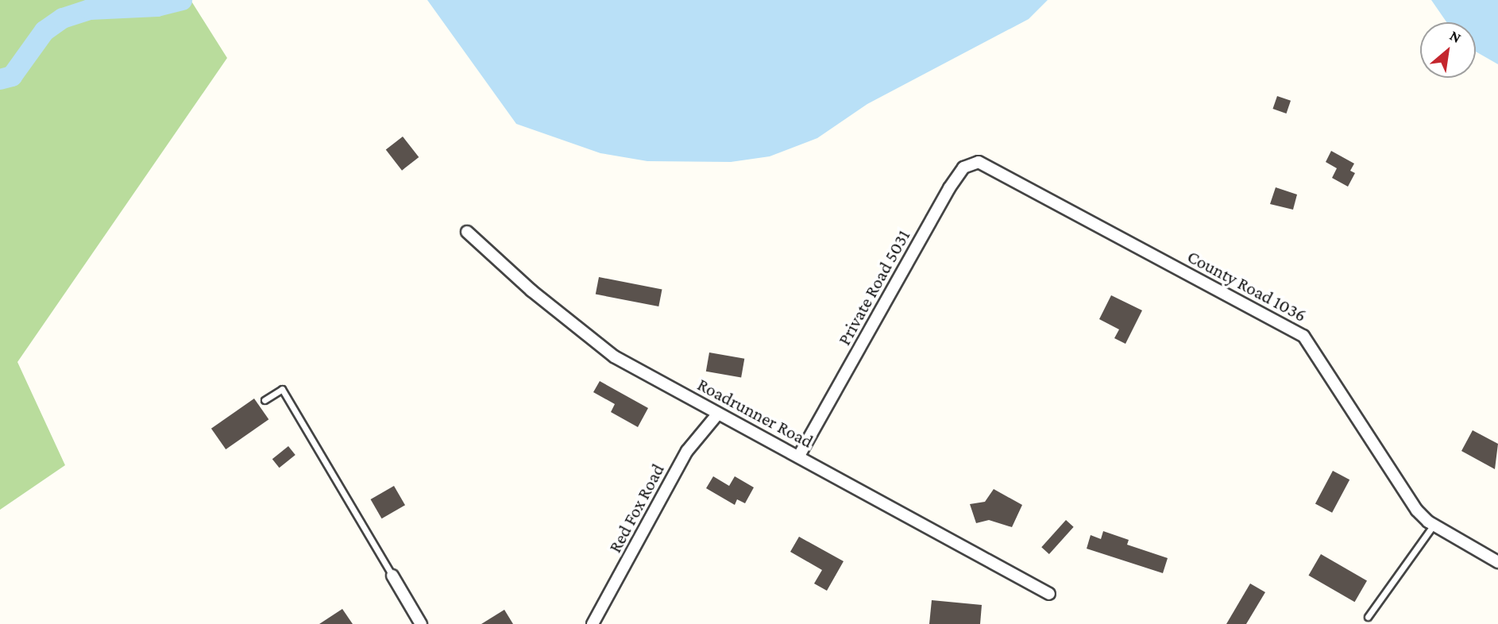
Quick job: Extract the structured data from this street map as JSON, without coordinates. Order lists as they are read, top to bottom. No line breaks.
{"streets":{"street":["County Road 1036","Private Road 5031","Roadrunner Road","Red Fox Road"]},"crossings":[["County Road 1036","Private Road 5031"],["Private Road 5031","Roadrunner Road"],["Roadrunner Road","Red Fox Road"]],"north":"top right"}
